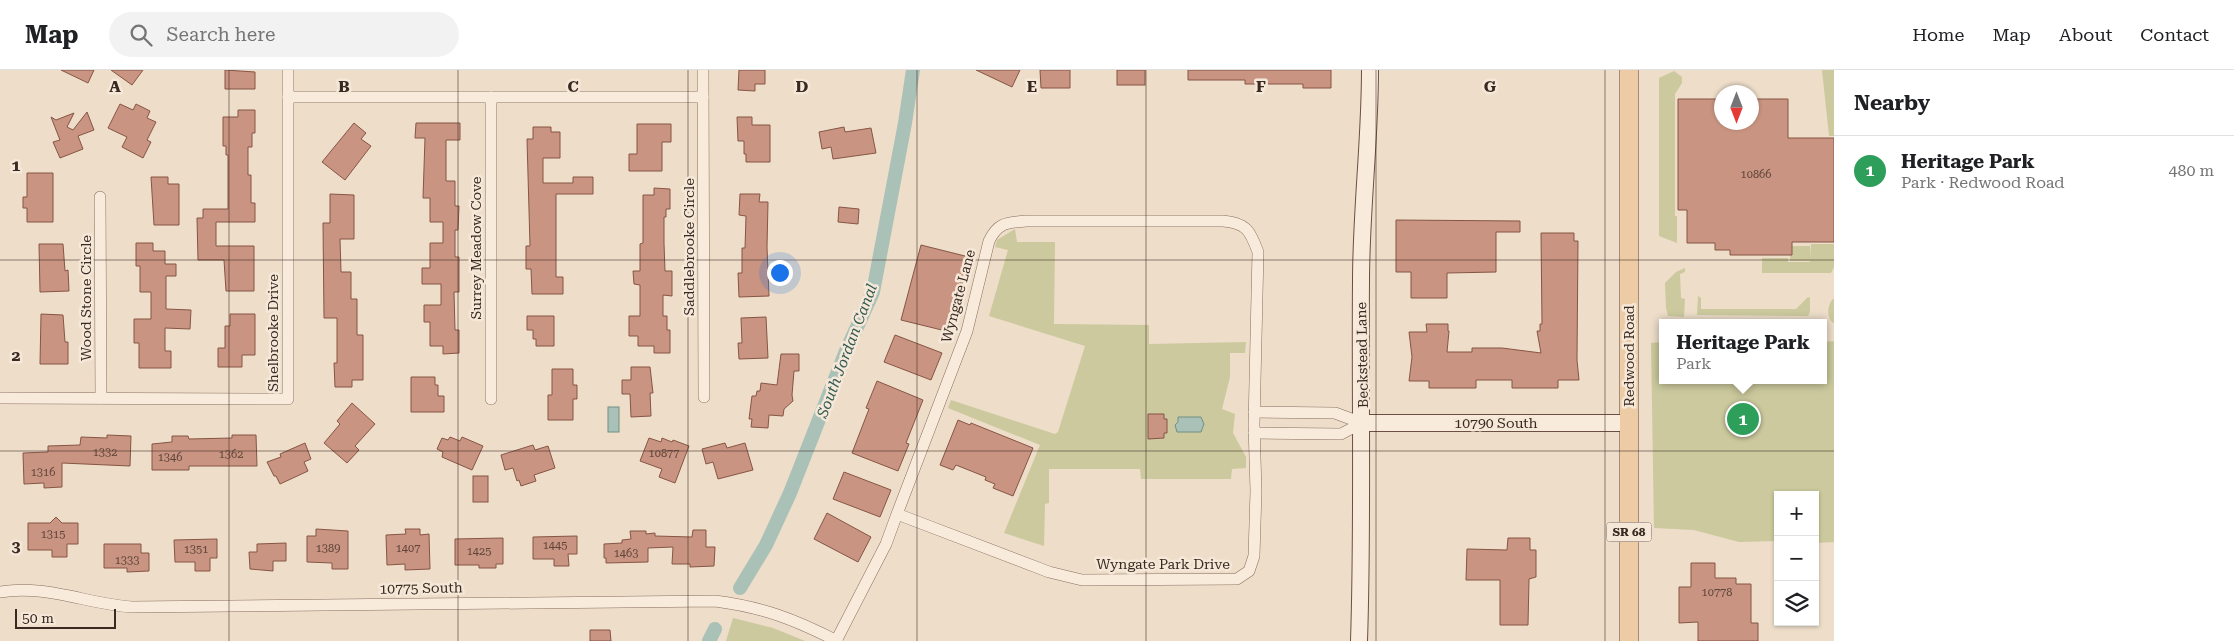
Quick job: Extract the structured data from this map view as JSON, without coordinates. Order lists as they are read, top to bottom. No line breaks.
{"streets":{"main road":["Redwood Road","SR 68"],"street":["Saddlebrooke Circle","Surrey Meadow Cove","Wyngate Lane","Wood Stone Circle","Shelbrooke Drive","Beckstead Lane","10790 South","Wyngate Park Drive","10775 South"]},"crossings":[["Wyngate Lane","Wyngate Park Drive"],["Wyngate Lane","10775 South"],["Wood Stone Circle","Shelbrooke Drive"],["Beckstead Lane","10790 South"],["Redwood Road","10790 South"],["10790 South","Wyngate Park Drive"]],"water":["South Jordan Canal"],"house_numbers":["10866","1332","10877","1362","1346","1316","1315","1445","1389","1407","1351","1425","1463","1333","10778"],"scale_bar":"50 m","north":"bottom","page":{"header":"Map","search":"Search here","nav":["Home","Map","About","Contact"],"heading":"Nearby","list":[{"mark":"1","name":"Heritage Park","note":"Park · Redwood Road","value":"480 m"}],"popup":["Heritage Park","Park"],"pins":"1","map_buttons":["+","−"],"scale":"50 m"},"grid":{"columns":["A","B","C","D","E","F","G"],"rows":["1","2","3"]}}
